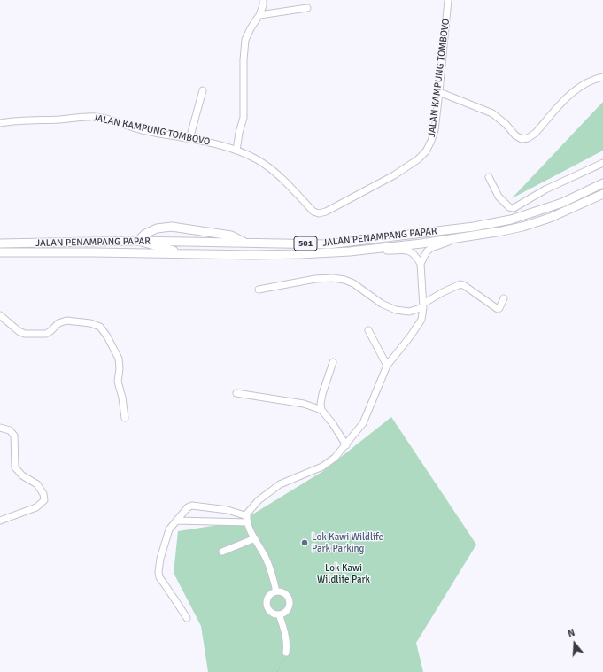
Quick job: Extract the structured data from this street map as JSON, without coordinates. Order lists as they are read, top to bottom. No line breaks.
{"streets":{"main road":["JALAN PENAMPANG PAPAR","501"],"street":["JALAN KAMPUNG TOMBOVO"]},"parks":["Lok Kawi Wildlife Park"],"places":["Lok Kawi Wildlife Park Parking"],"north":"top"}
